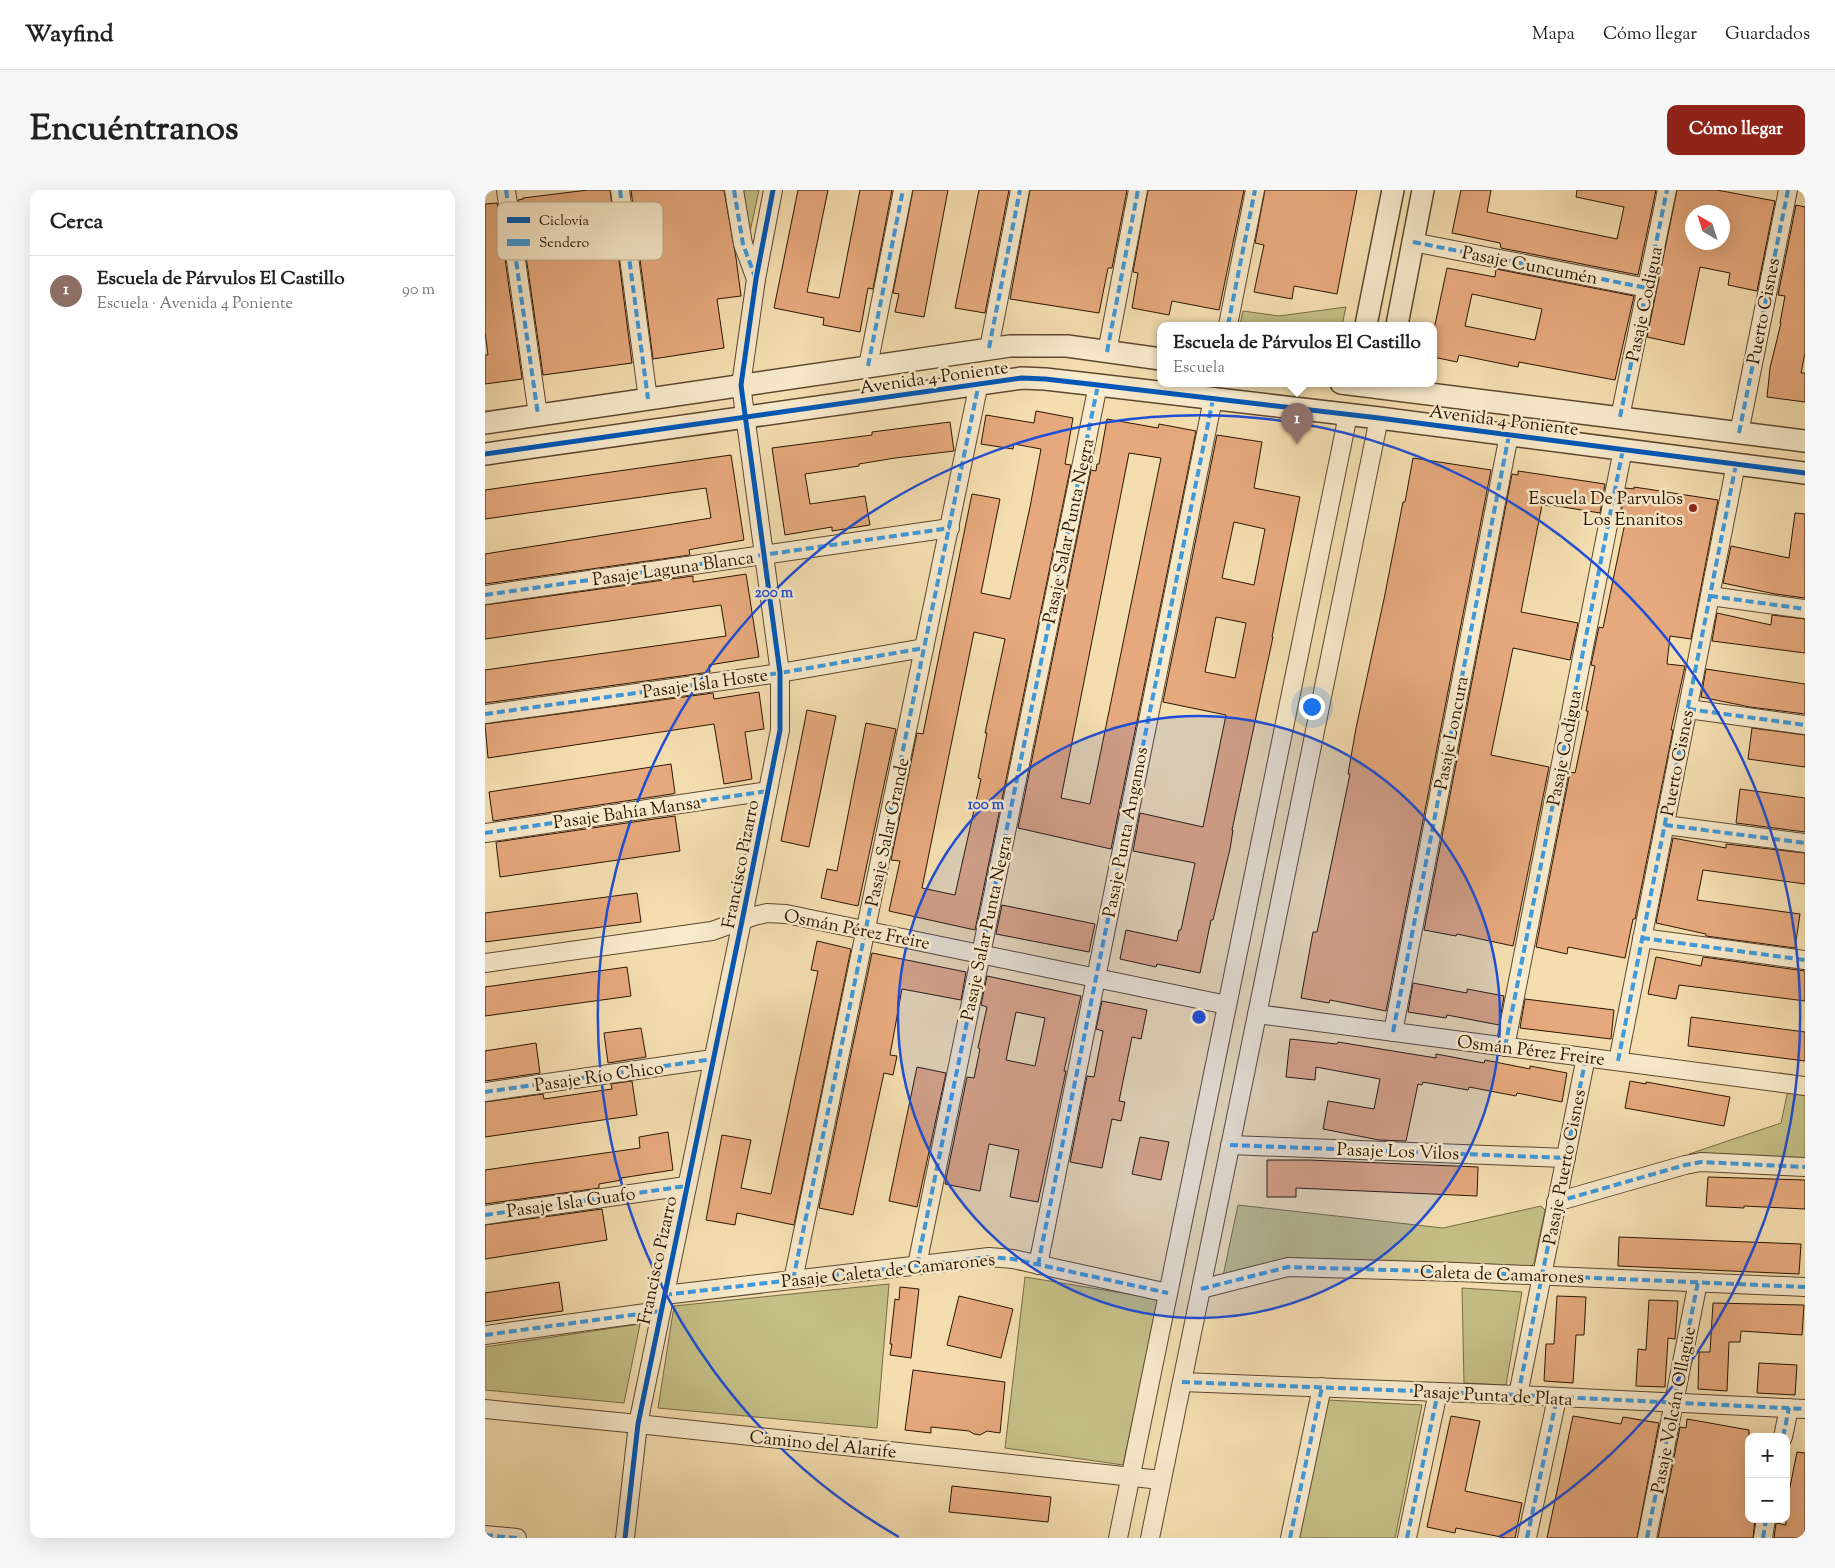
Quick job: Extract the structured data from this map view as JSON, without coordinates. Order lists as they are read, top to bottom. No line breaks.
{"streets":{"street":["Pasaje Cuncumén","Pasaje Codigua","Puerto Cisnes","Avenida 4 Poniente","Pasaje Salar Punta Negra","Pasaje Laguna Blanca","Pasaje Isla Hoste","Pasaje Loncura","Pasaje Bahía Mansa","Pasaje Salar Grande","Pasaje Punta Angamos","Francisco Pizarro","Osmán Pérez Freire","Pasaje Río Chico","Pasaje Los Vilos","Pasaje Puerto Cisnes","Pasaje Isla Guafo","Pasaje Caleta de Camarones","Caleta de Camarones","Pasaje Punta de Plata","Pasaje Volcán Ollagüe","Camino del Alarife"]},"crossings":[["Pasaje Cuncumén","Pasaje Codigua"],["Pasaje Codigua","Avenida 4 Poniente"],["Pasaje Codigua","Osmán Pérez Freire"],["Puerto Cisnes","Avenida 4 Poniente"],["Puerto Cisnes","Osmán Pérez Freire"],["Avenida 4 Poniente","Pasaje Salar Punta Negra"],["Avenida 4 Poniente","Pasaje Loncura"],["Avenida 4 Poniente","Pasaje Salar Grande"],["Avenida 4 Poniente","Pasaje Punta Angamos"],["Avenida 4 Poniente","Francisco Pizarro"],["Pasaje Salar Punta Negra","Osmán Pérez Freire"],["Pasaje Salar Punta Negra","Pasaje Caleta de Camarones"],["Pasaje Laguna Blanca","Pasaje Salar Grande"],["Pasaje Laguna Blanca","Francisco Pizarro"],["Pasaje Isla Hoste","Pasaje Salar Grande"],["Pasaje Isla Hoste","Francisco Pizarro"],["Pasaje Loncura","Osmán Pérez Freire"],["Pasaje Bahía Mansa","Francisco Pizarro"],["Pasaje Salar Grande","Osmán Pérez Freire"],["Pasaje Salar Grande","Pasaje Caleta de Camarones"],["Pasaje Punta Angamos","Osmán Pérez Freire"],["Pasaje Punta Angamos","Pasaje Caleta de Camarones"],["Francisco Pizarro","Osmán Pérez Freire"],["Francisco Pizarro","Pasaje Río Chico"],["Francisco Pizarro","Pasaje Isla Guafo"],["Francisco Pizarro","Pasaje Caleta de Camarones"],["Francisco Pizarro","Camino del Alarife"],["Osmán Pérez Freire","Pasaje Puerto Cisnes"],["Pasaje Los Vilos","Pasaje Puerto Cisnes"],["Pasaje Puerto Cisnes","Caleta de Camarones"],["Pasaje Puerto Cisnes","Pasaje Punta de Plata"],["Caleta de Camarones","Pasaje Volcán Ollagüe"],["Pasaje Punta de Plata","Pasaje Volcán Ollagüe"]],"places":["Escuela De Parvulos Los Enanitos"],"legend":["Ciclovía","Sendero"],"north":"top left","page":{"header":"Wayfind","nav":["Mapa","Cómo llegar","Guardados"],"title":"Encuéntranos","buttons":"Cómo llegar","heading":"Cerca","list":[{"mark":"1","name":"Escuela de Párvulos El Castillo","note":"Escuela · Avenida 4 Poniente","value":"90 m"}],"popup":["Escuela de Párvulos El Castillo","Escuela"],"pins":"1","map_buttons":["+","−"]},"rings":["200 m","100 m"]}
